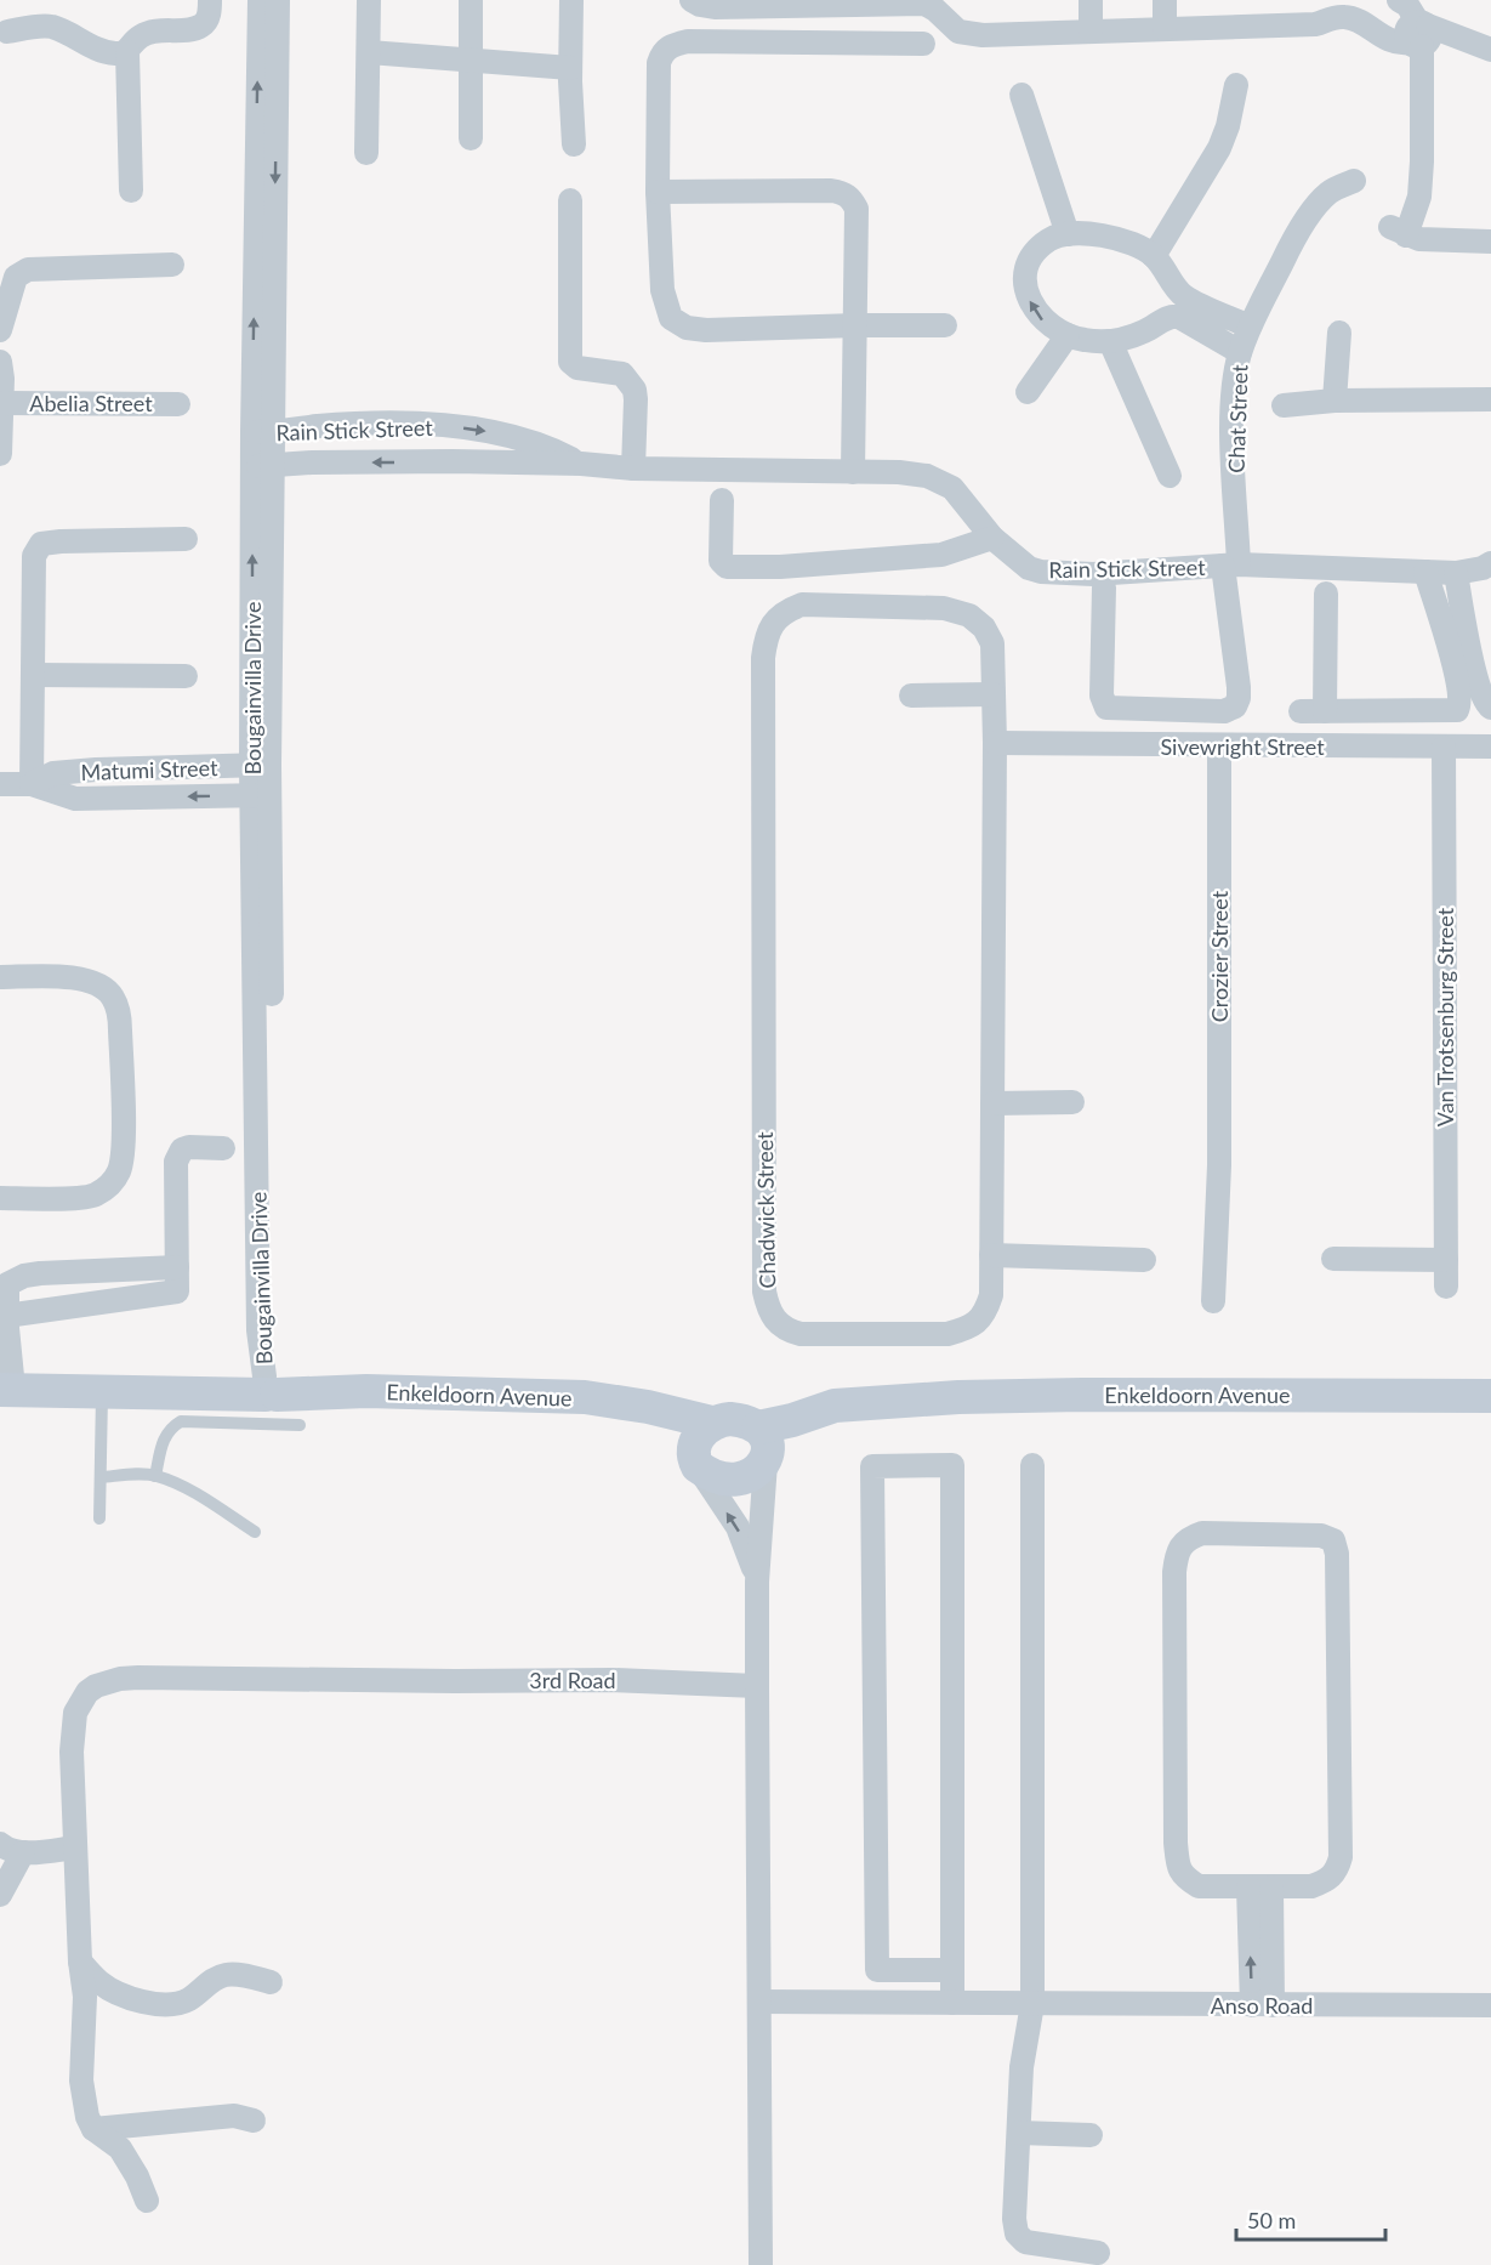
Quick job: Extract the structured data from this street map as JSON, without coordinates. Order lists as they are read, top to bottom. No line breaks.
{"streets":{"street":["Abelia Street","Chat Street","Rain Stick Street","Bougainvilla Drive","Sivewright Street","Matumi Street","Crozier Street","Van Trotsenburg Street","Chadwick Street","Enkeldoorn Avenue","3rd Road","Anso Road"]},"crossings":[["Chat Street","Rain Stick Street"],["Rain Stick Street","Bougainvilla Drive"],["Bougainvilla Drive","Matumi Street"],["Bougainvilla Drive","Enkeldoorn Avenue"],["Sivewright Street","Crozier Street"],["Sivewright Street","Van Trotsenburg Street"],["Sivewright Street","Chadwick Street"]],"scale_bar":"50 m"}
